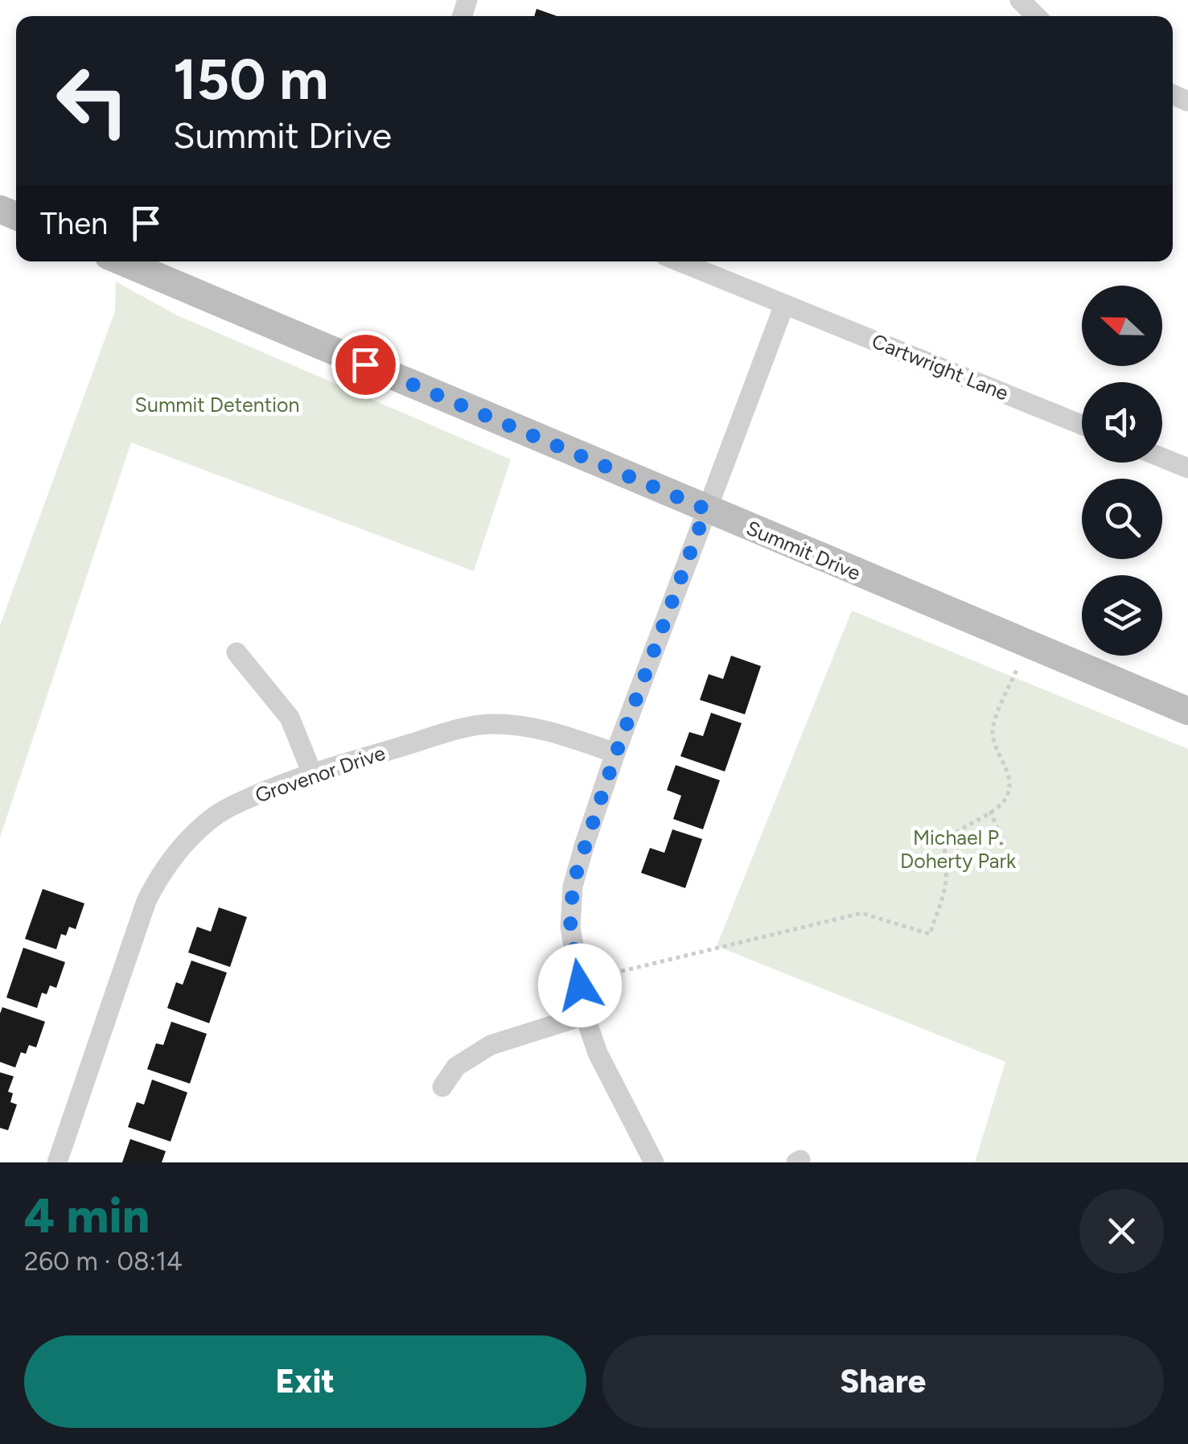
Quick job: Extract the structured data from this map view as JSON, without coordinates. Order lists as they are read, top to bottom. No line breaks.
{"streets":{"street":["Cartwright Lane","Summit Drive","Grovenor Drive"]},"parks":["Summit Detention","Michael P. Doherty Park"],"north":"left","page":{"turn":["150 m","Summit Drive"],"then":"Then","heading":["4 min","260 m · 08:14"],"buttons":["Exit","Share"]}}
